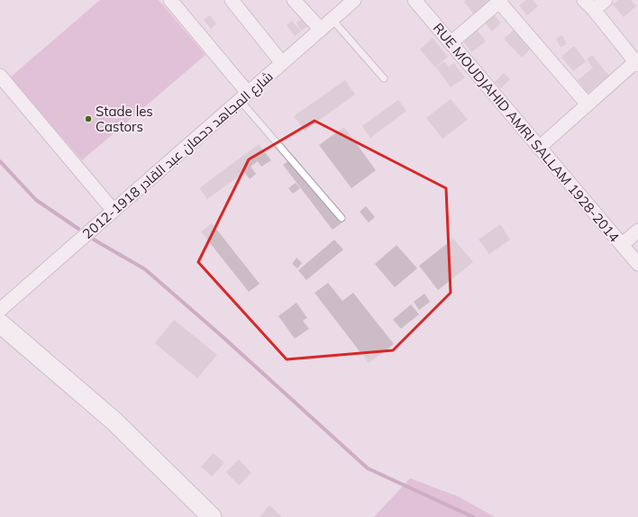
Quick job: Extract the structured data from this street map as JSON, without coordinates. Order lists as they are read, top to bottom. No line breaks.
{"streets":{"street":["RUE MOUDJAHID AMRI SALLAM 1928-2014","شارع المجاهد دحمان عبد القادر 1918-2012"]},"places":["Stade les Castors"]}
